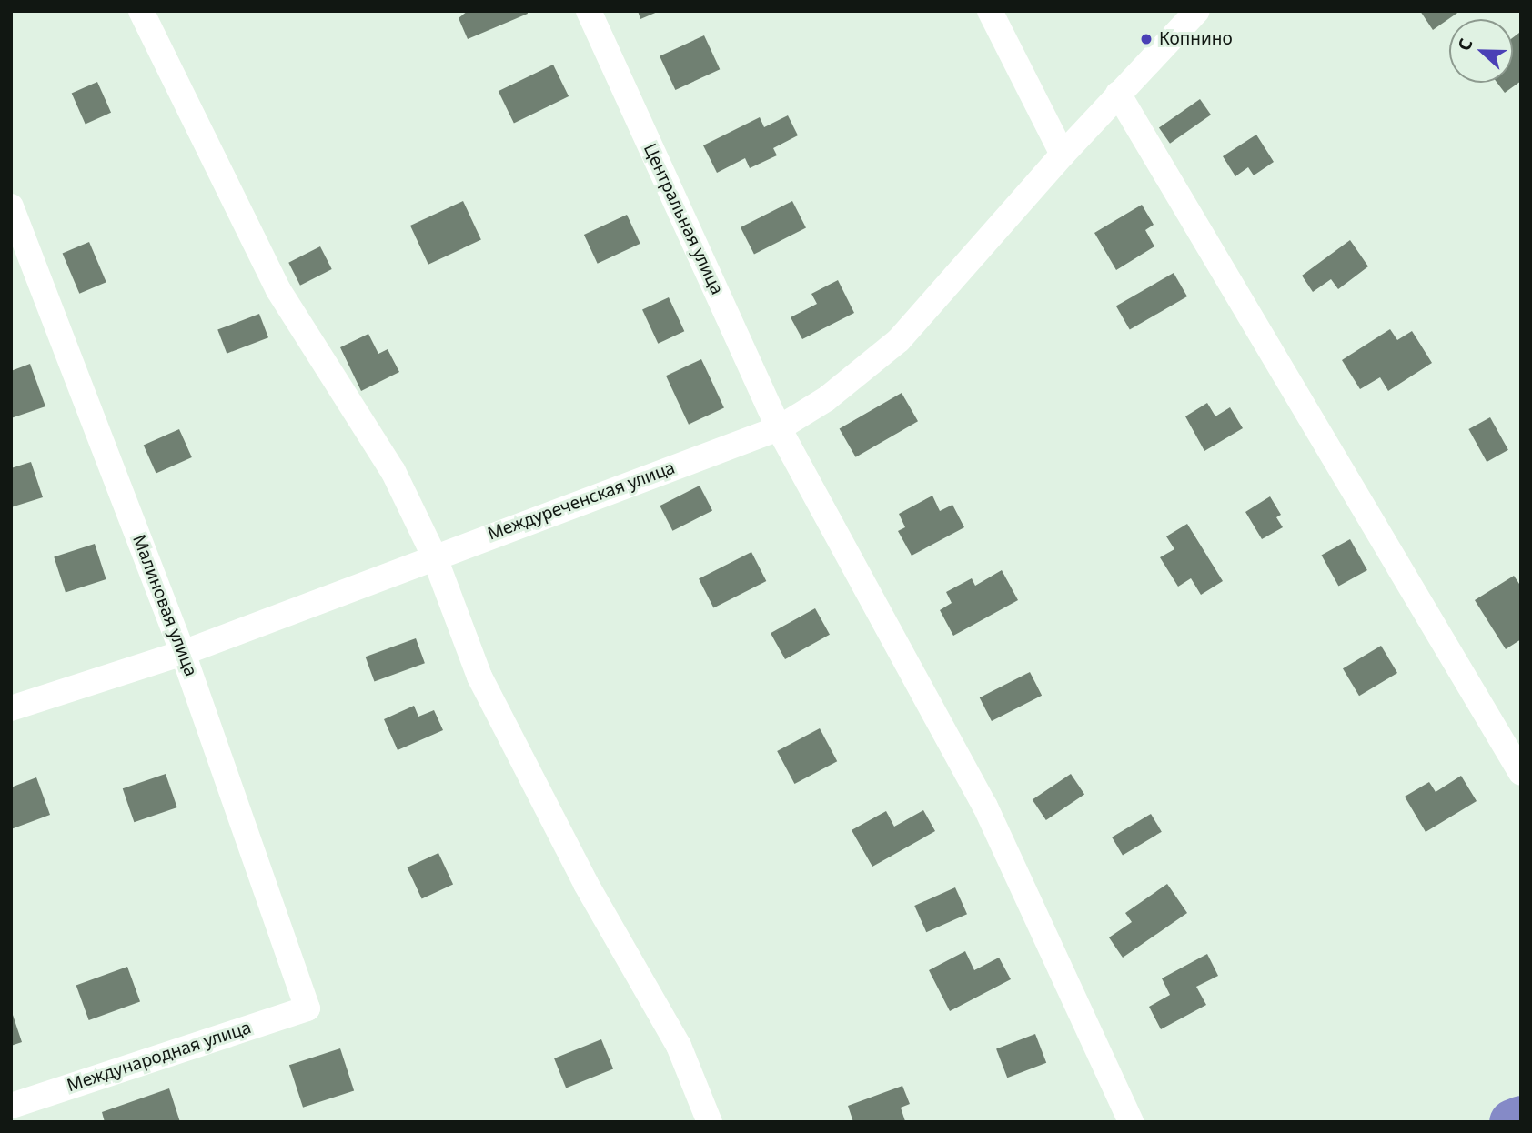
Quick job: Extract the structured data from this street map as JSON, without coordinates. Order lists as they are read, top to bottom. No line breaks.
{"streets":{"street":["Центральная улица","Междуреченская улица","Малиновая улица","Международная улица"]},"crossings":[["Центральная улица","Междуреченская улица"],["Междуреченская улица","Малиновая улица"],["Малиновая улица","Международная улица"]],"places":["Копнино"],"north":"left"}
